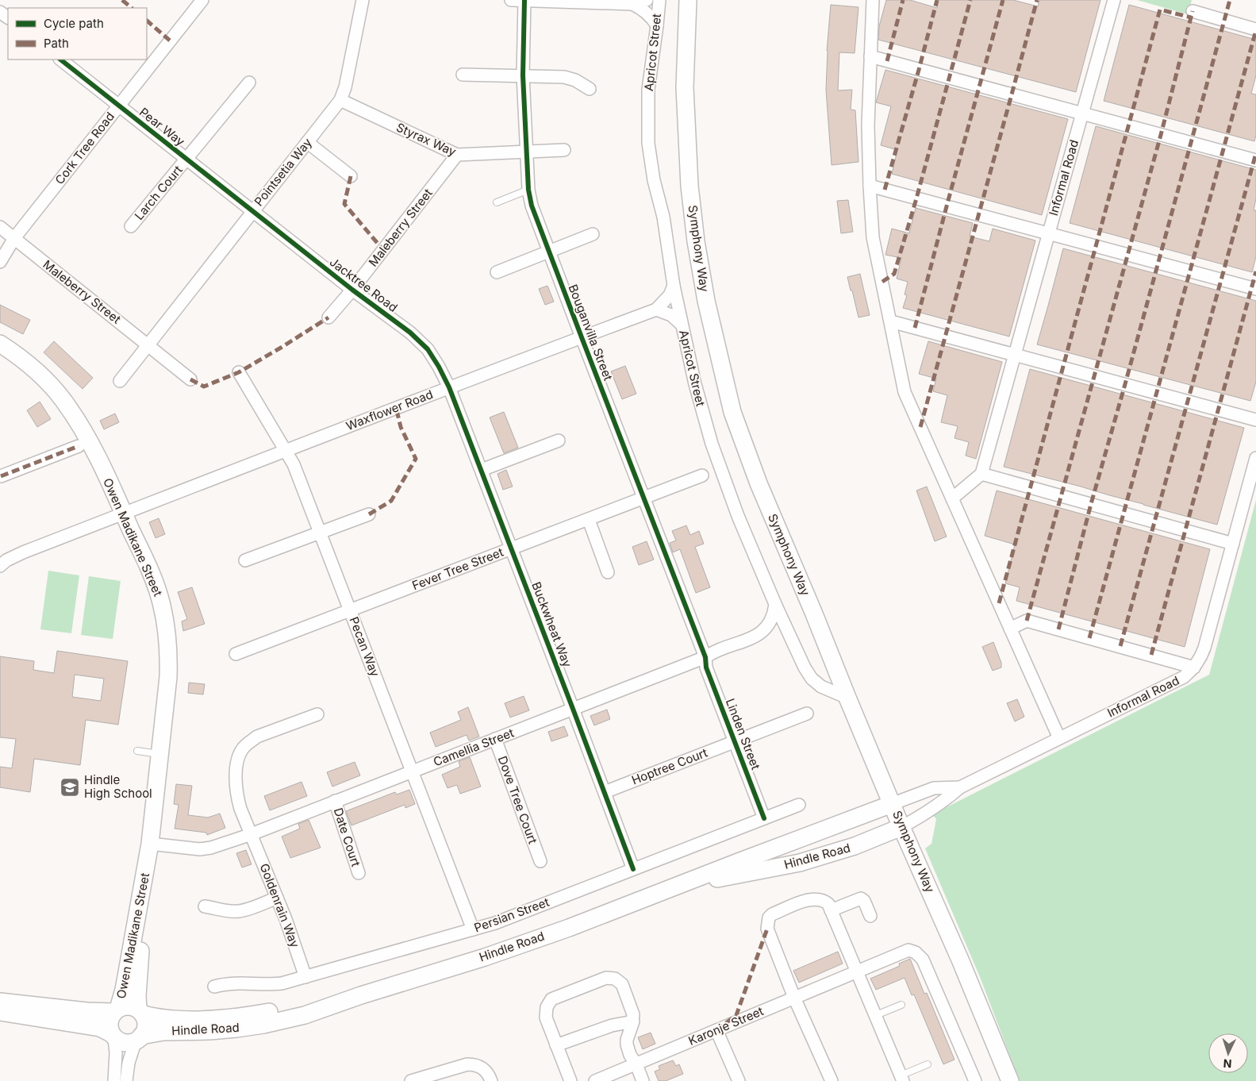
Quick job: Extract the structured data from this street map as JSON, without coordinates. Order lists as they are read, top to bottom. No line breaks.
{"streets":{"main road":["Symphony Way","Owen Madikane Street","Hindle Road"],"street":["Apricot Street","Pear Way","Styrax Way","Cork Tree Road","Pointsetia Way","Informal Road","Larch Court","Maleberry Street","Jacktree Road","Bouganvilla Street","Waxflower Road","Fever Tree Street","Buckwheat Way","Pecan Way","Linden Street","Camellia Street","Hoptree Court","Dove Tree Court","Date Court","Goldenrain Way","Persian Street","Karonje Street"]},"crossings":[["Apricot Street","Symphony Way"],["Apricot Street","Waxflower Road"],["Apricot Street","Camellia Street"],["Pear Way","Cork Tree Road"],["Pear Way","Pointsetia Way"],["Pear Way","Larch Court"],["Pear Way","Jacktree Road"],["Styrax Way","Pointsetia Way"],["Styrax Way","Maleberry Street"],["Styrax Way","Bouganvilla Street"],["Cork Tree Road","Maleberry Street"],["Pointsetia Way","Maleberry Street"],["Pointsetia Way","Jacktree Road"],["Informal Road","Symphony Way"],["Informal Road","Hindle Road"],["Maleberry Street","Jacktree Road"],["Symphony Way","Hindle Road"],["Jacktree Road","Waxflower Road"],["Jacktree Road","Buckwheat Way"],["Bouganvilla Street","Waxflower Road"],["Bouganvilla Street","Fever Tree Street"],["Bouganvilla Street","Linden Street"],["Bouganvilla Street","Camellia Street"],["Waxflower Road","Owen Madikane Street"],["Waxflower Road","Buckwheat Way"],["Waxflower Road","Pecan Way"],["Owen Madikane Street","Camellia Street"],["Owen Madikane Street","Hindle Road"],["Fever Tree Street","Buckwheat Way"],["Fever Tree Street","Pecan Way"],["Buckwheat Way","Camellia Street"],["Buckwheat Way","Hoptree Court"],["Buckwheat Way","Persian Street"],["Pecan Way","Camellia Street"],["Pecan Way","Persian Street"],["Linden Street","Camellia Street"],["Linden Street","Hoptree Court"],["Linden Street","Persian Street"],["Camellia Street","Dove Tree Court"],["Camellia Street","Date Court"],["Camellia Street","Goldenrain Way"],["Goldenrain Way","Persian Street"]],"places":{"school or university":["Hindle High School"]},"legend":["Cycle path","Path"],"north":"bottom"}
